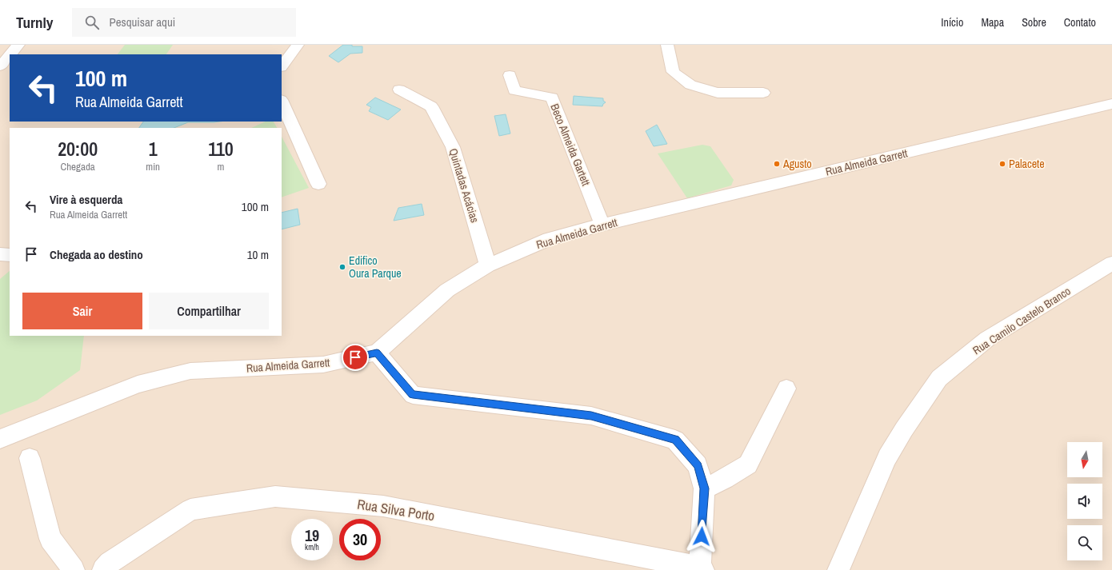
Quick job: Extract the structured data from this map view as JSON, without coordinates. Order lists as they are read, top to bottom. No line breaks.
{"streets":{"street":["Beco Almeida Gartett","Rua Almeida Garrett","Quintadas Acácias","Rua Camilo Castelo Branco","Rua Silva Porto"]},"crossings":[["Beco Almeida Gartett","Rua Almeida Garrett"],["Rua Almeida Garrett","Quintadas Acácias"]],"places":["Agusto","Palacete","Edifico Oura Parque"],"north":"bottom","page":{"header":"Turnly","search":"Pesquisar aqui","nav":["Início","Mapa","Sobre","Contato"],"turn":["100 m","Rua Almeida Garrett"],"eta":["20:00","Chegada","1","min","110","m"],"list":[{"name":"Vire à esquerda","note":"Rua Almeida Garrett","value":"100 m"},{"name":"Chegada ao destino","value":"10 m"}],"buttons":["Sair","Compartilhar"],"speed":"19 km/h","limit":"30"}}
